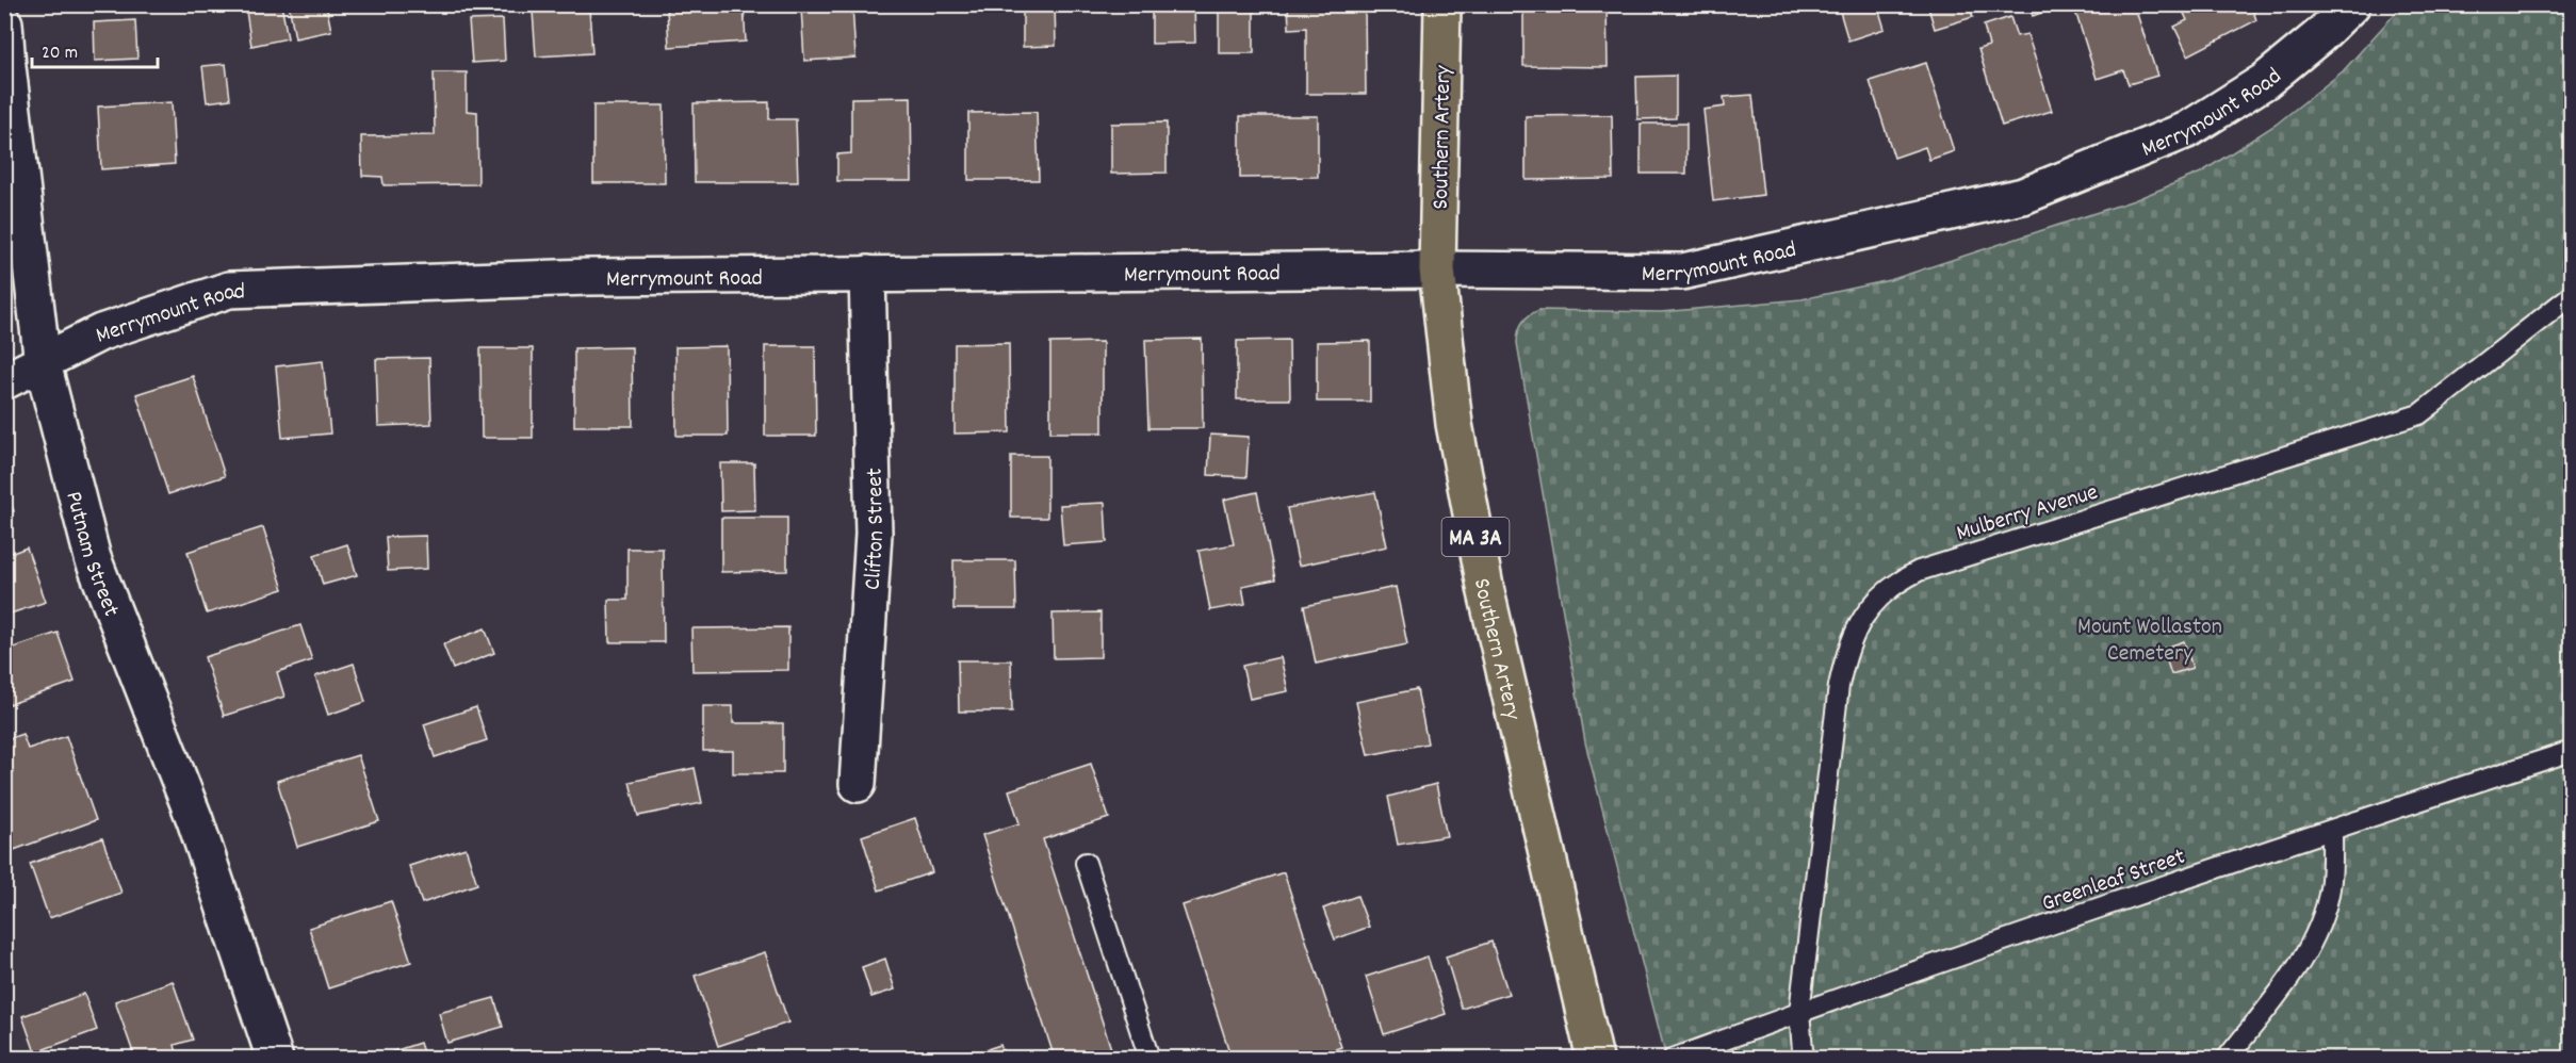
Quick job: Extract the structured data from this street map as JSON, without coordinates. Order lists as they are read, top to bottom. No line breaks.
{"streets":{"main road":["Southern Artery","MA 3A"],"street":["Merrymount Road","Clifton Street","Putnam Street"],"lane":["Mulberry Avenue","Greenleaf Street"]},"crossings":[["Merrymount Road","Southern Artery"],["Merrymount Road","Clifton Street"],["Merrymount Road","Putnam Street"],["Mulberry Avenue","Greenleaf Street"]],"parks":["Mount Wollaston Cemetery"],"scale_bar":"20 m"}
